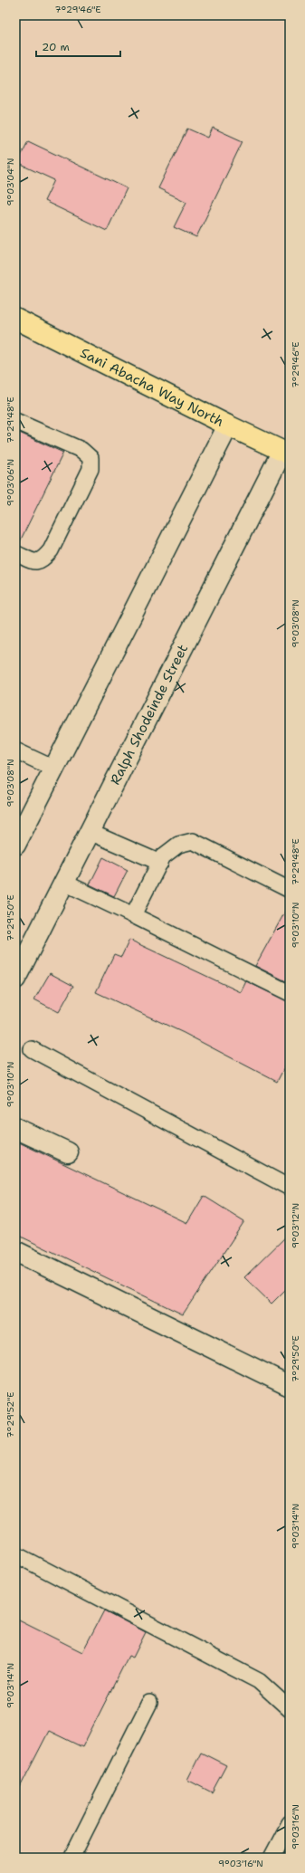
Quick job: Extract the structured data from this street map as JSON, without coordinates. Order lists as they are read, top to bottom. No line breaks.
{"streets":{"highway":["Sani Abacha Way North"],"street":["Ralph Shodeinde Street"]},"crossings":[["Sani Abacha Way North","Ralph Shodeinde Street"]],"scale_bar":"20 m","coordinates":["7°29'46\"E","9°03'04\"N","7°29'48\"E","9°03'06\"N","9°03'08\"N","7°29'50\"E","9°03'10\"N","9°03'12\"N","7°29'52\"E","9°03'14\"N","9°03'16\"N"]}
